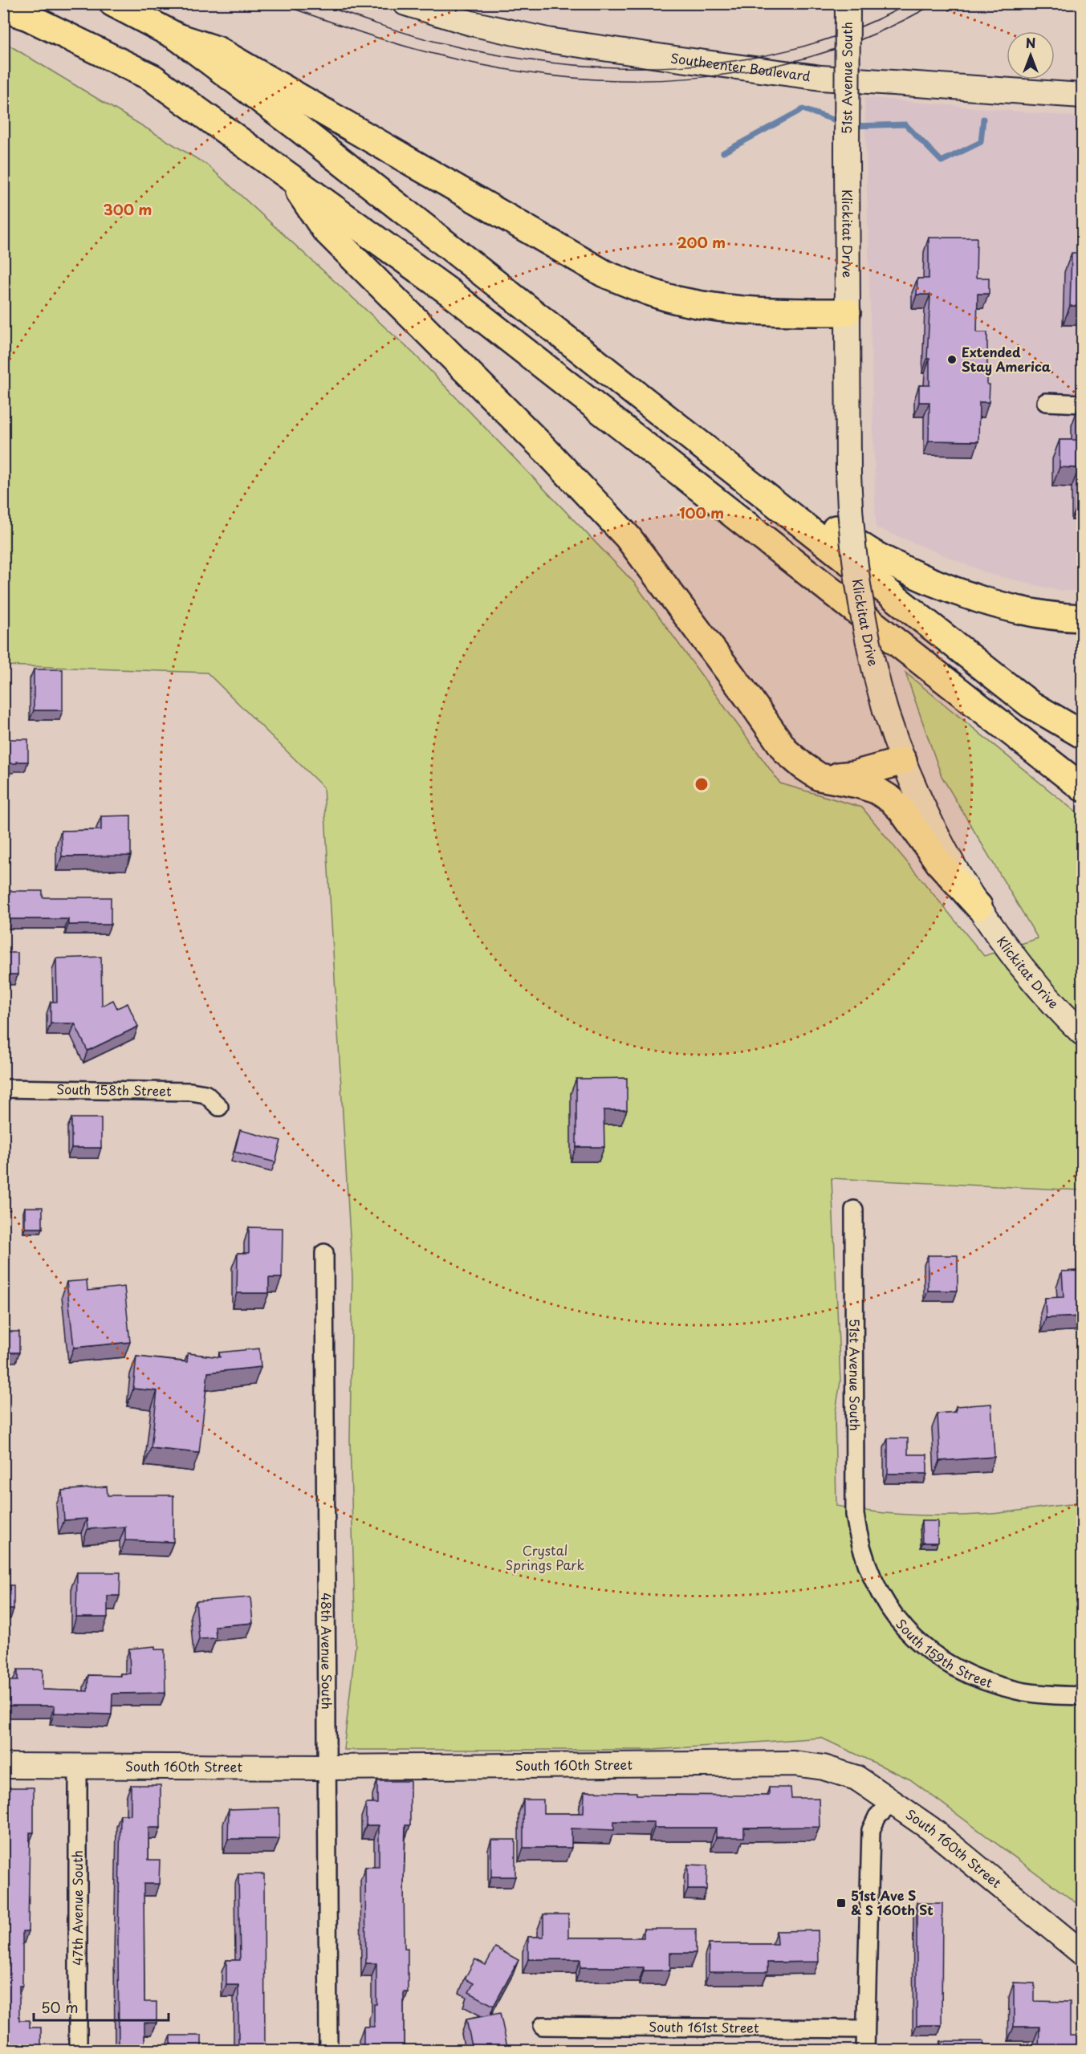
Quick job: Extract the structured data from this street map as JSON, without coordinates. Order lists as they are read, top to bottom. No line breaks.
{"streets":{"street":["Southcenter Boulevard","51st Avenue South","Klickitat Drive","South 158th Street","South 159th Street","48th Avenue South","South 160th Street","47th Avenue South","South 161st Street"]},"crossings":[["51st Avenue South","Klickitat Drive"],["51st Avenue South","South 159th Street"],["48th Avenue South","South 160th Street"],["South 160th Street","47th Avenue South"]],"parks":["Crystal Springs Park"],"places":{"other":["Extended Stay America"],"transit":["51st Ave S & S 160th St"]},"scale_bar":"50 m","north":"top","rings":["300 m","200 m","100 m"]}
